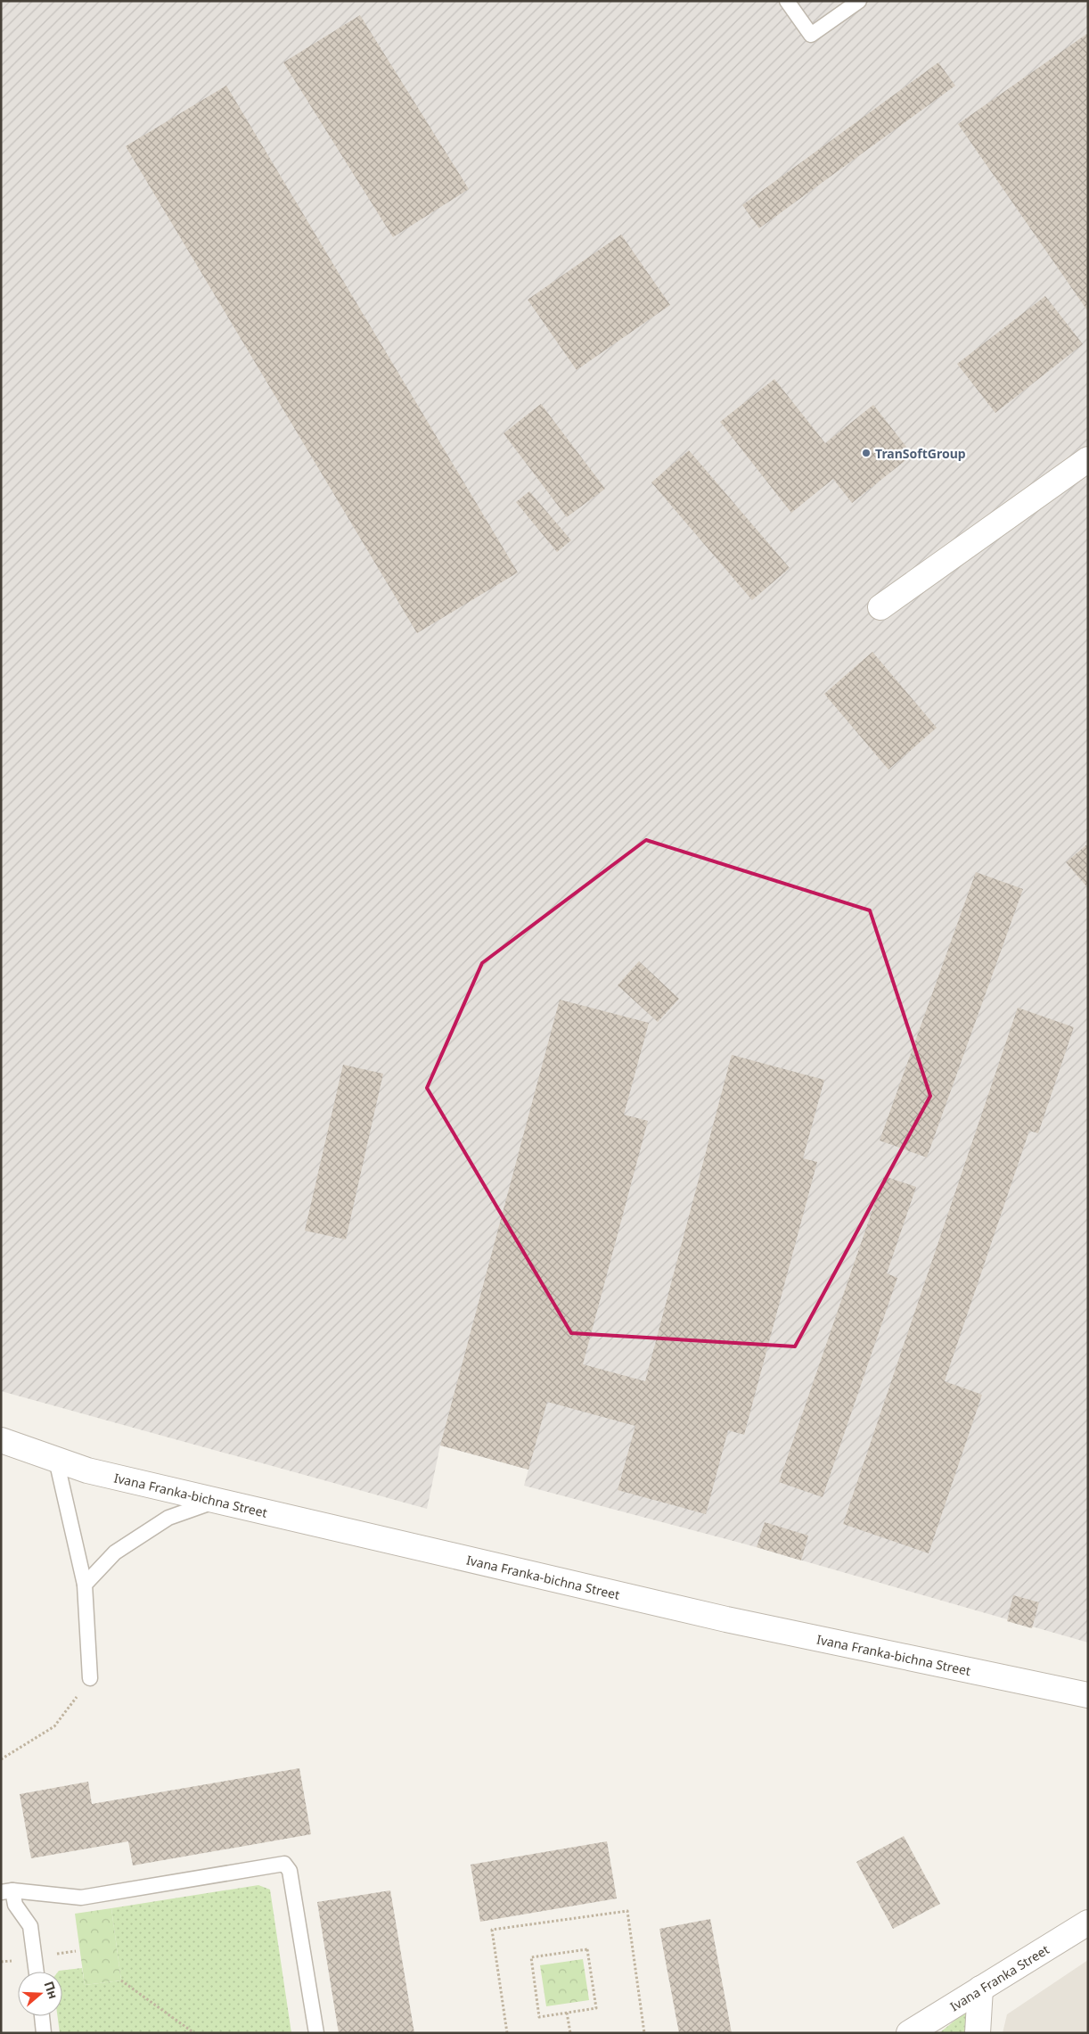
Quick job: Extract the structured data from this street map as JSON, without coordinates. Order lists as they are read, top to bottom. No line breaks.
{"streets":{"street":["Ivana Franka-bichna Street","Ivana Franka Street"]},"places":["TranSoftGroup"],"north":"right"}
